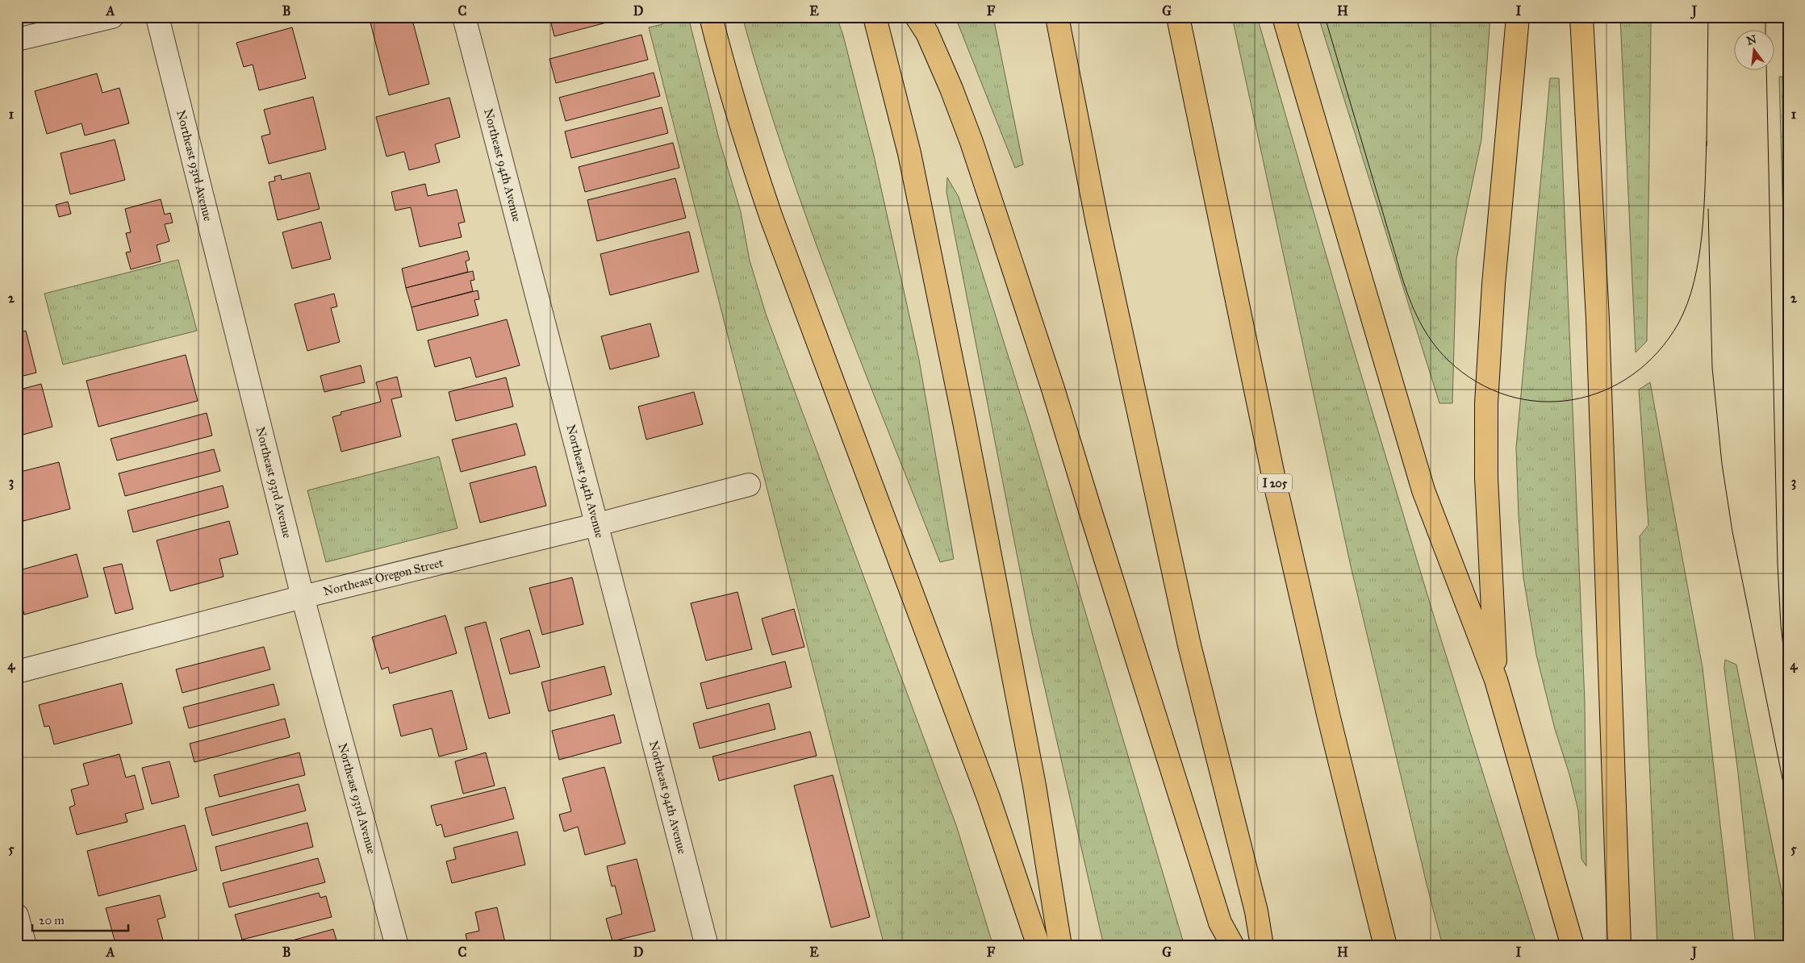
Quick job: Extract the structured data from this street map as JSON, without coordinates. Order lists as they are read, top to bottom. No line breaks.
{"streets":{"highway":["I 205"],"street":["Northeast 93rd Avenue","Northeast 94th Avenue","Northeast Oregon Street"]},"crossings":[["Northeast 93rd Avenue","Northeast Oregon Street"],["Northeast 94th Avenue","Northeast Oregon Street"]],"scale_bar":"20 m","north":"top","grid":{"columns":["A","B","C","D","E","F","G","H","I","J"],"rows":["1","2","3","4","5"]}}
